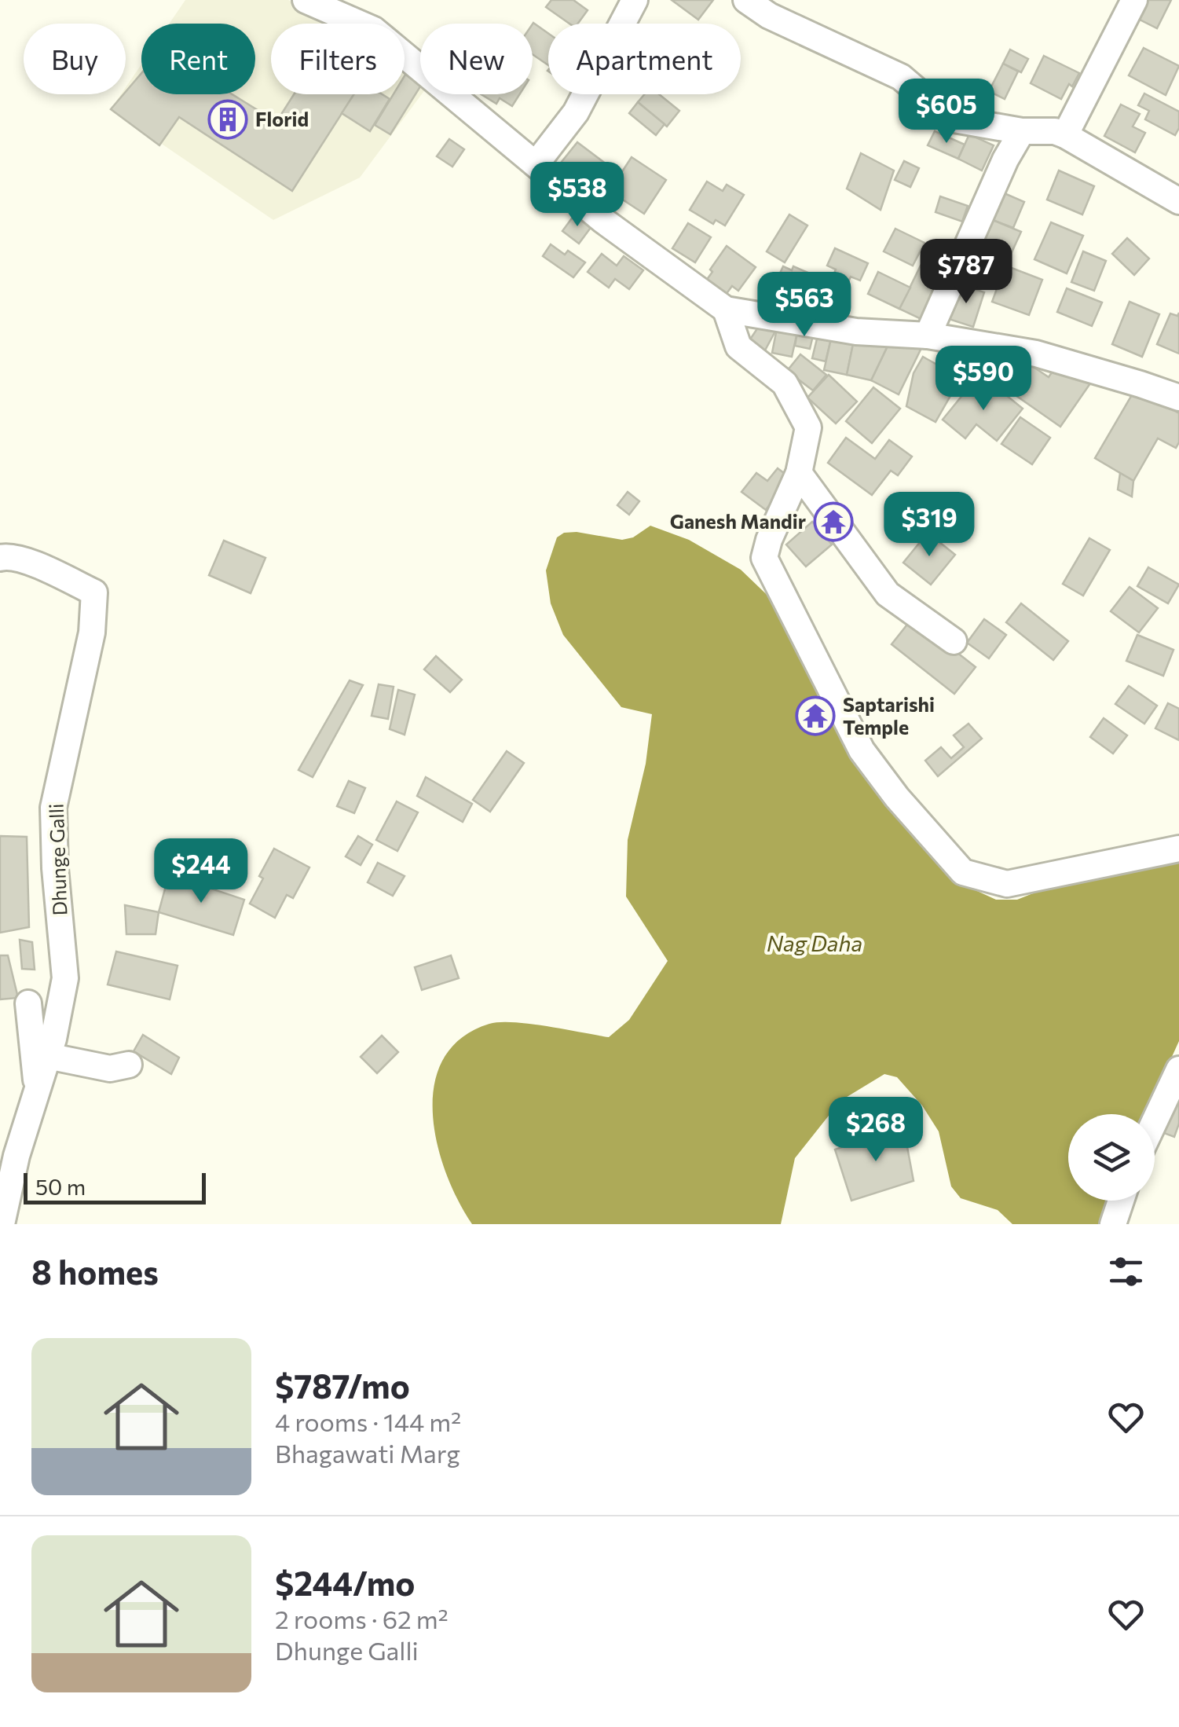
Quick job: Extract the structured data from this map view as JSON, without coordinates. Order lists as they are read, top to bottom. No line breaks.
{"streets":{"street":["Dhunge Galli"]},"water":["Nag Daha"],"places":{"building":["Florid"],"temple":["Ganesh Mandir","Saptarishi Temple"]},"scale_bar":"50 m","page":{"chip":["Buy","Rent","Filters","New","Apartment"],"price":["$605","$538","$787","$563","$590","$319","$244","$268"],"scale":"50 m","heading":"8 homes","list":[{"name":"$787/mo","note":"4 rooms · 144 m² · Bhagawati Marg"},{"name":"$244/mo","note":"2 rooms · 62 m² · Dhunge Galli"}]}}
